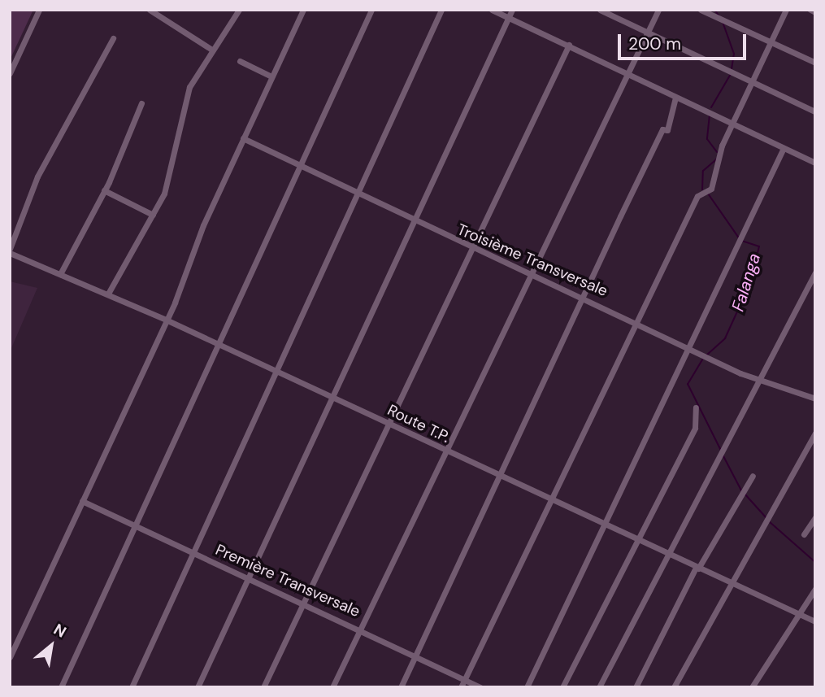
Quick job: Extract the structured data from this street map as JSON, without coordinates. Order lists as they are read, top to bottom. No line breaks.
{"streets":{"street":["Troisième Transversale","Route T.P.","Première Transversale"]},"water":["Falanga"],"scale_bar":"200 m","north":"top right"}
